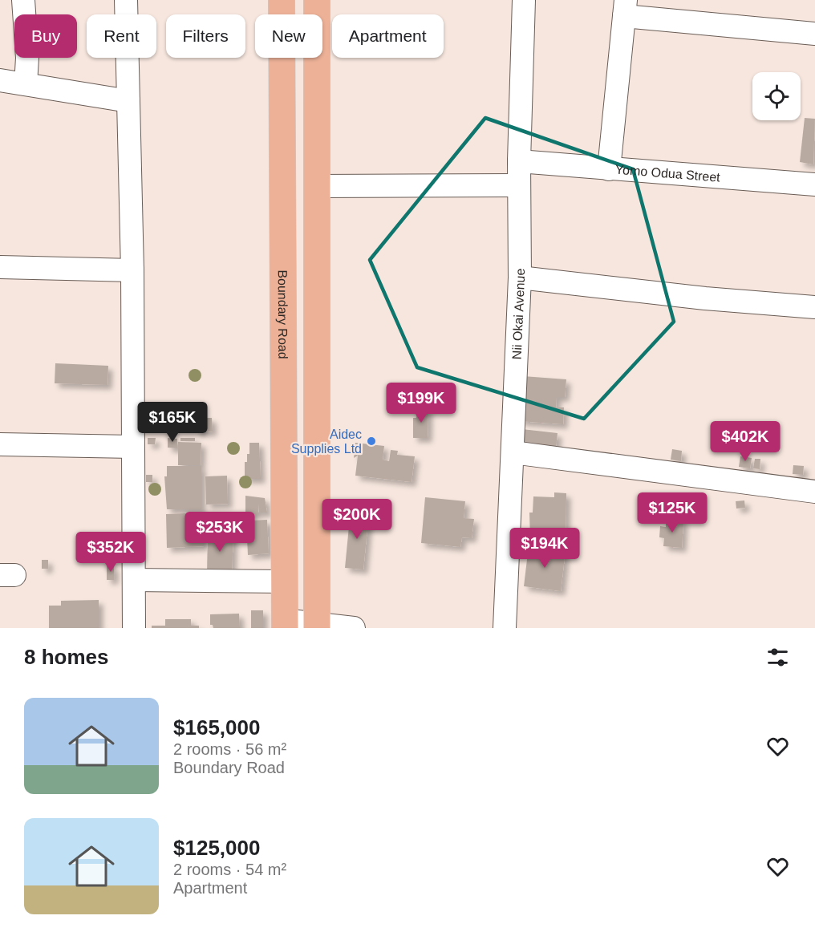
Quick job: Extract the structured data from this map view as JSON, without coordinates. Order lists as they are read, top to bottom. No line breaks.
{"streets":{"main road":["Boundary Road"],"street":["Yomo Odua Street","Nii Okai Avenue"]},"crossings":[["Yomo Odua Street","Nii Okai Avenue"]],"places":["Aidec Supplies Ltd"],"page":{"chip":["Buy","Rent","Filters","New","Apartment"],"price":["$199K","$165K","$402K","$125K","$200K","$253K","$194K","$352K"],"heading":"8 homes","list":[{"name":"$165,000","note":"2 rooms · 56 m² · Boundary Road"},{"name":"$125,000","note":"2 rooms · 54 m² · Apartment"}]}}
